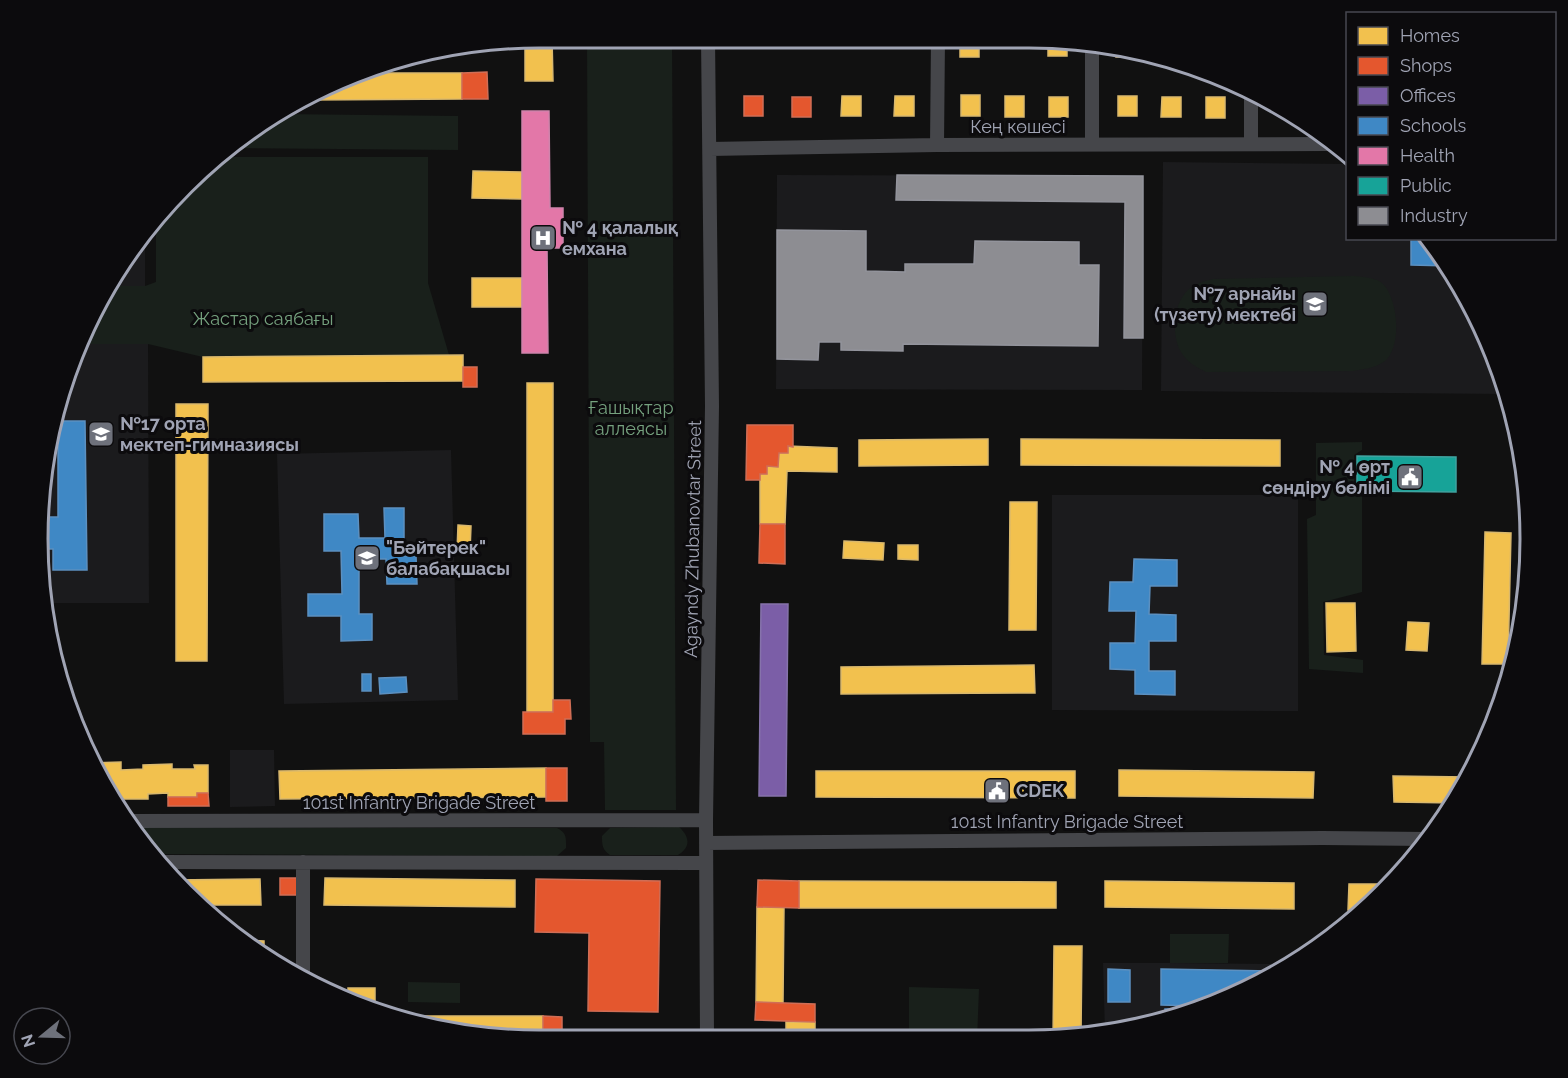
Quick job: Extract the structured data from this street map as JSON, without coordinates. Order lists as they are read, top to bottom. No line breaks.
{"streets":{"street":["Кең көшесі","Agayndy Zhubanovtar Street","101st Infantry Brigade Street"]},"crossings":[["Кең көшесі","Agayndy Zhubanovtar Street"],["Agayndy Zhubanovtar Street","101st Infantry Brigade Street"]],"parks":["Жастар саябағы","Ғашықтар аллеясы"],"places":{"hospital":["№ 4 қалалық емхана"],"school or university":["№7 арнайы (түзету) мектебі","№17 орта мектеп-гимназиясы","\"Бәйтерек\" балабақшасы"],"public building":["№ 4 өрт сөндіру бөлімі","CDEK"]},"legend":["Homes","Shops","Offices","Schools","Health","Public","Industry"],"north":"left"}
